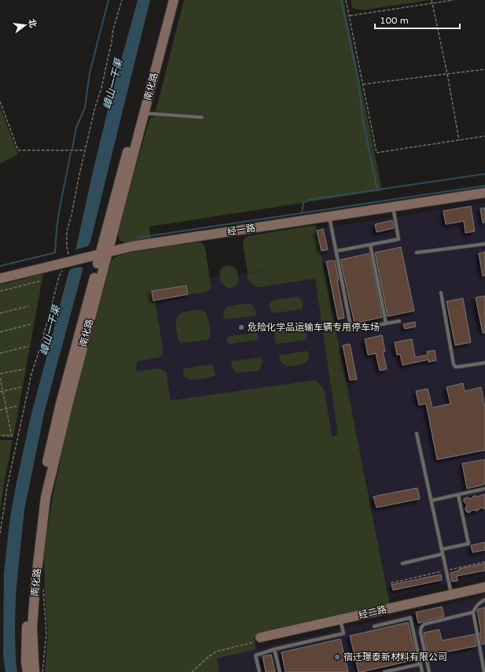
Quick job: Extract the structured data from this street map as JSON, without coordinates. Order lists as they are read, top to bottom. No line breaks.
{"streets":{"main road":["南化路","经一路","经二路"]},"crossings":[["南化路","经一路"]],"water":["嶂山一干渠"],"places":["危险化学品运输车辆专用停车场","宿迁璟泰新材料有限公司"],"scale_bar":"100 m","north":"right"}
